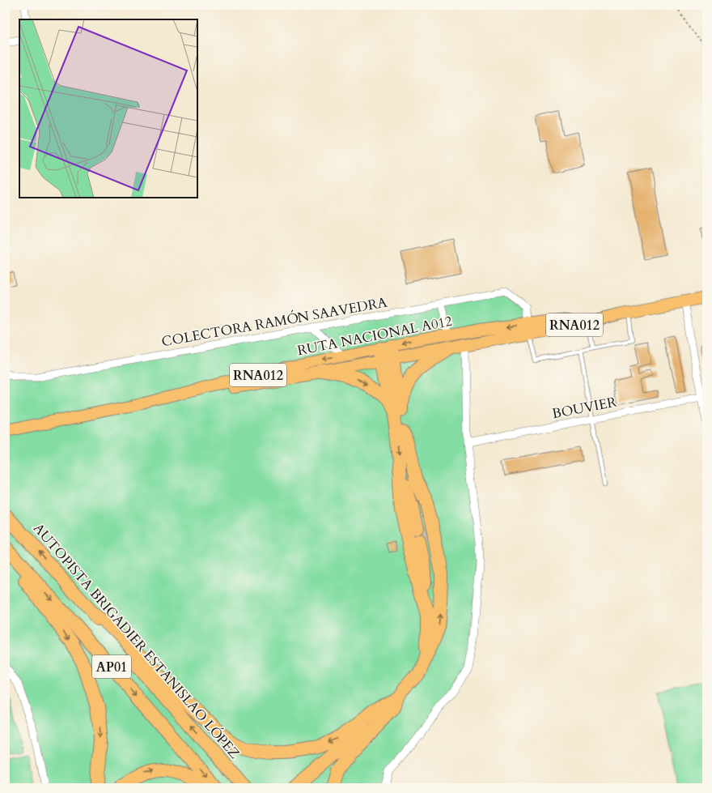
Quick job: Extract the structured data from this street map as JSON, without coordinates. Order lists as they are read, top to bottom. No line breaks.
{"streets":{"highway":["RNA012","AUTOPISTA BRIGADIER ESTANISLAO LÓPEZ","AP01"],"main road":["RUTA NACIONAL A012"],"street":["COLECTORA RAMÓN SAAVEDRA","BOUVIER"]},"crossings":[["COLECTORA RAMÓN SAAVEDRA","RUTA NACIONAL A012"],["RNA012","RUTA NACIONAL A012"]]}
